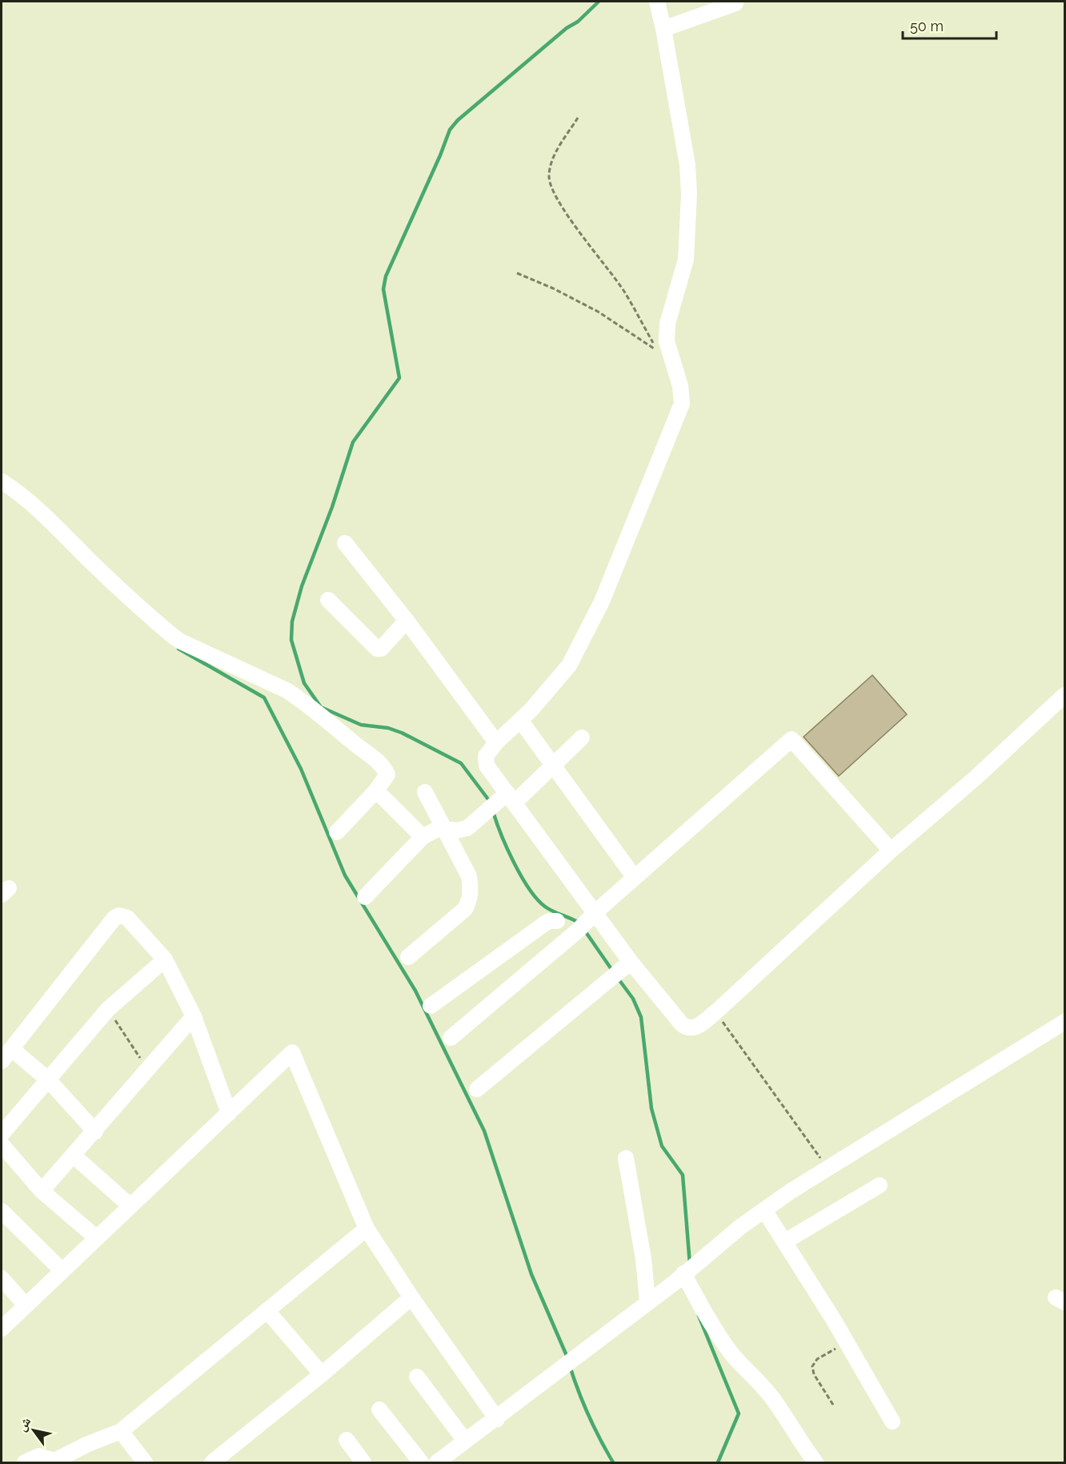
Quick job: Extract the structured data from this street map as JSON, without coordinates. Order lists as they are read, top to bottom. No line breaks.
{"scale_bar":"50 m","north":"top left"}
